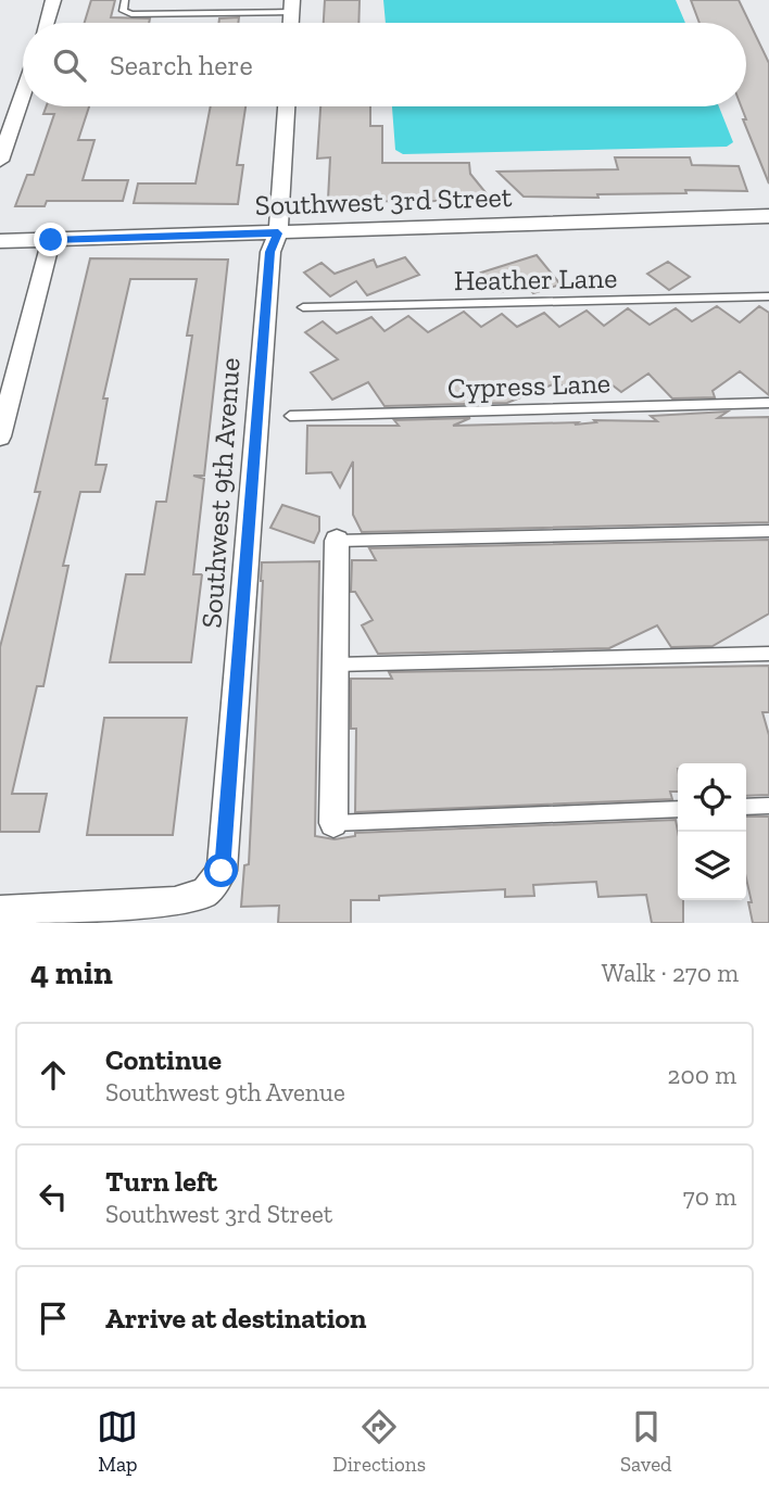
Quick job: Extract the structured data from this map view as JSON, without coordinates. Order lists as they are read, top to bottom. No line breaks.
{"streets":{"street":["Southwest 3rd Street","Southwest 9th Avenue"],"lane":["Heather Lane","Cypress Lane"]},"crossings":[["Southwest 3rd Street","Southwest 9th Avenue"]],"page":{"search":"Search here","heading":["4 min","Walk · 270 m"],"list":[["Continue","Southwest 9th Avenue","200 m"],["Turn left","Southwest 3rd Street","70 m"],"Arrive at destination"],"nav":["Map","Directions","Saved"]}}
